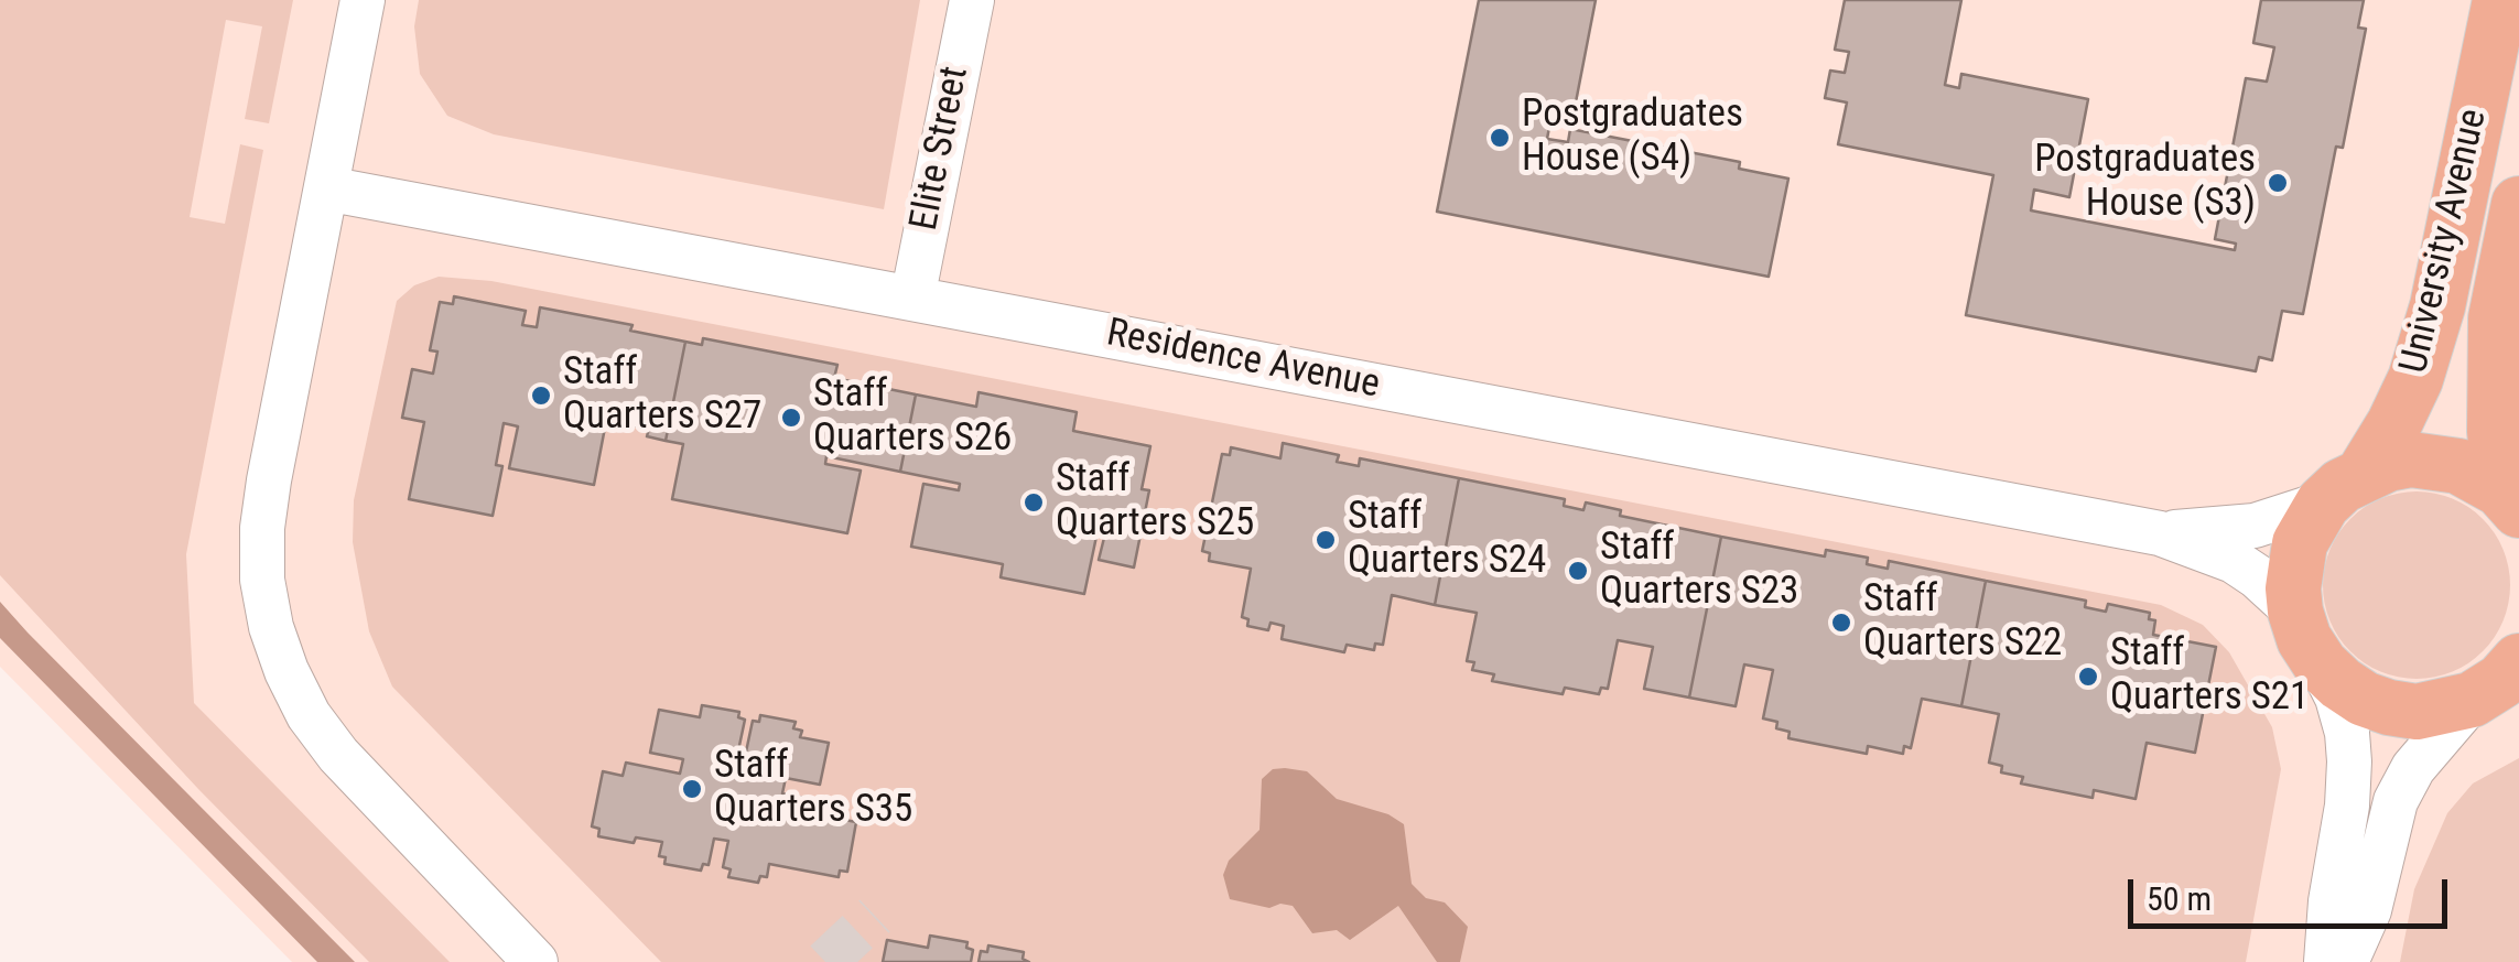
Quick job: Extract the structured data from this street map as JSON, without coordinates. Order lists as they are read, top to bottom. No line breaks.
{"streets":{"main road":["University Avenue"],"street":["Elite Street","Residence Avenue"]},"crossings":[["Elite Street","Residence Avenue"],["University Avenue","Residence Avenue"]],"places":["Postgraduates House (S4)","Postgraduates House (S3)","Staff Quarters S27","Staff Quarters S26","Staff Quarters S25","Staff Quarters S24","Staff Quarters S23","Staff Quarters S22","Staff Quarters S21","Staff Quarters S35"],"scale_bar":"50 m"}
